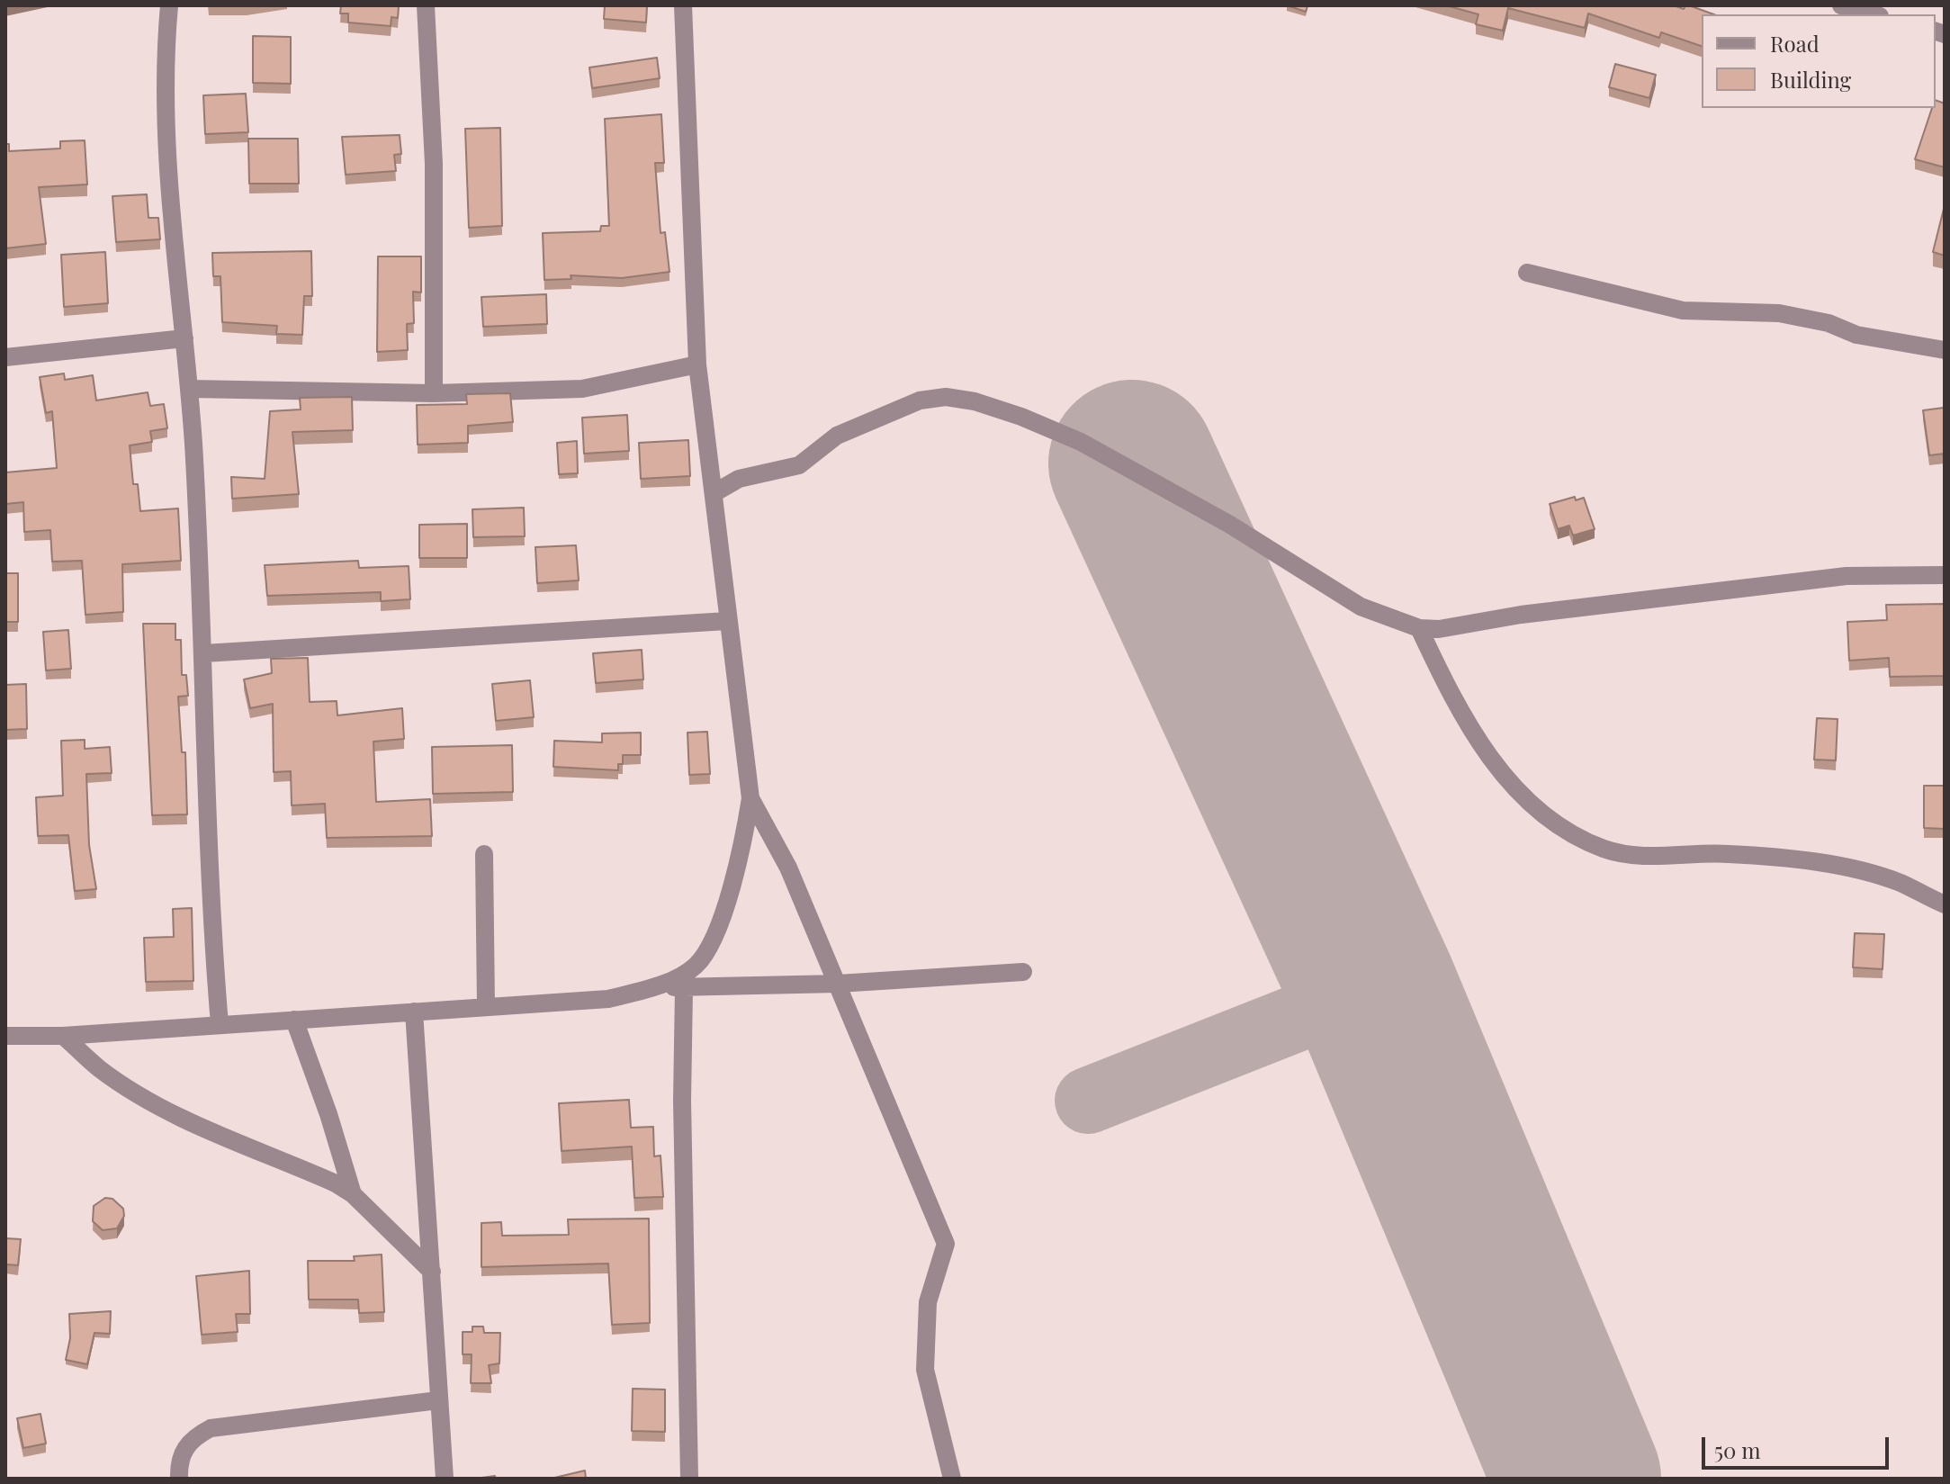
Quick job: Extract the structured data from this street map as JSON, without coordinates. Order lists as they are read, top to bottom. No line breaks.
{"legend":["Road","Building"],"scale_bar":"50 m"}
